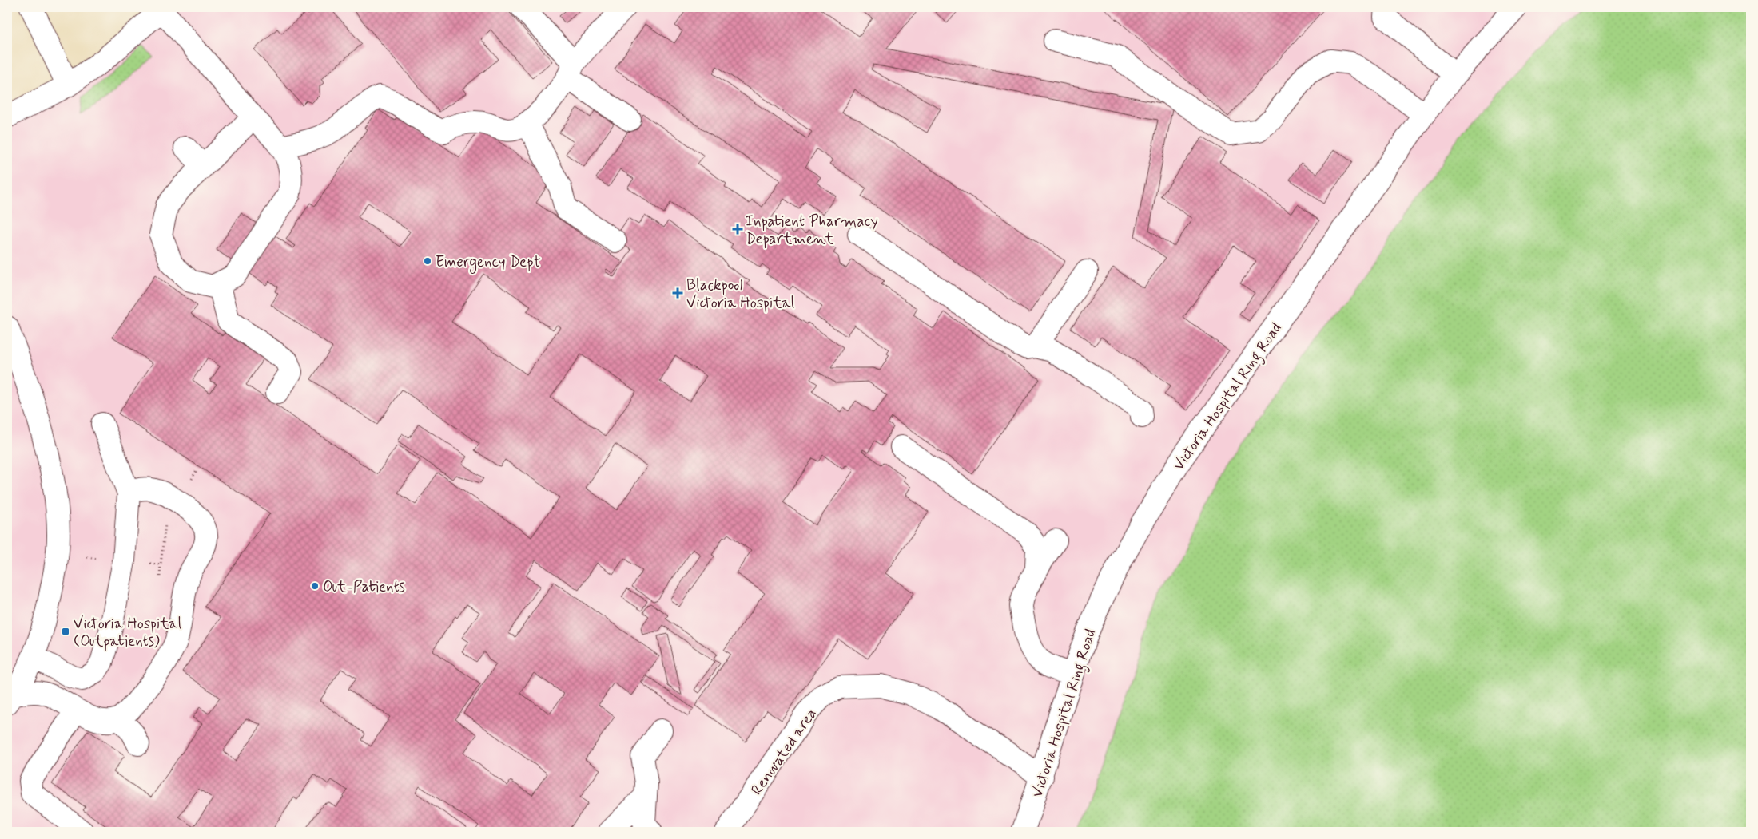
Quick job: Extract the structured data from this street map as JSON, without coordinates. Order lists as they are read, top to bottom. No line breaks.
{"streets":{"street":["Victoria Hospital Ring Road","Renovated area"]},"crossings":[["Victoria Hospital Ring Road","Renovated area"]],"places":{"health":["Inpatient Pharmacy Department","Blackpool Victoria Hospital"],"other":["Emergency Dept","Out-Patients"],"transit":["Victoria Hospital (Outpatients)"]}}
